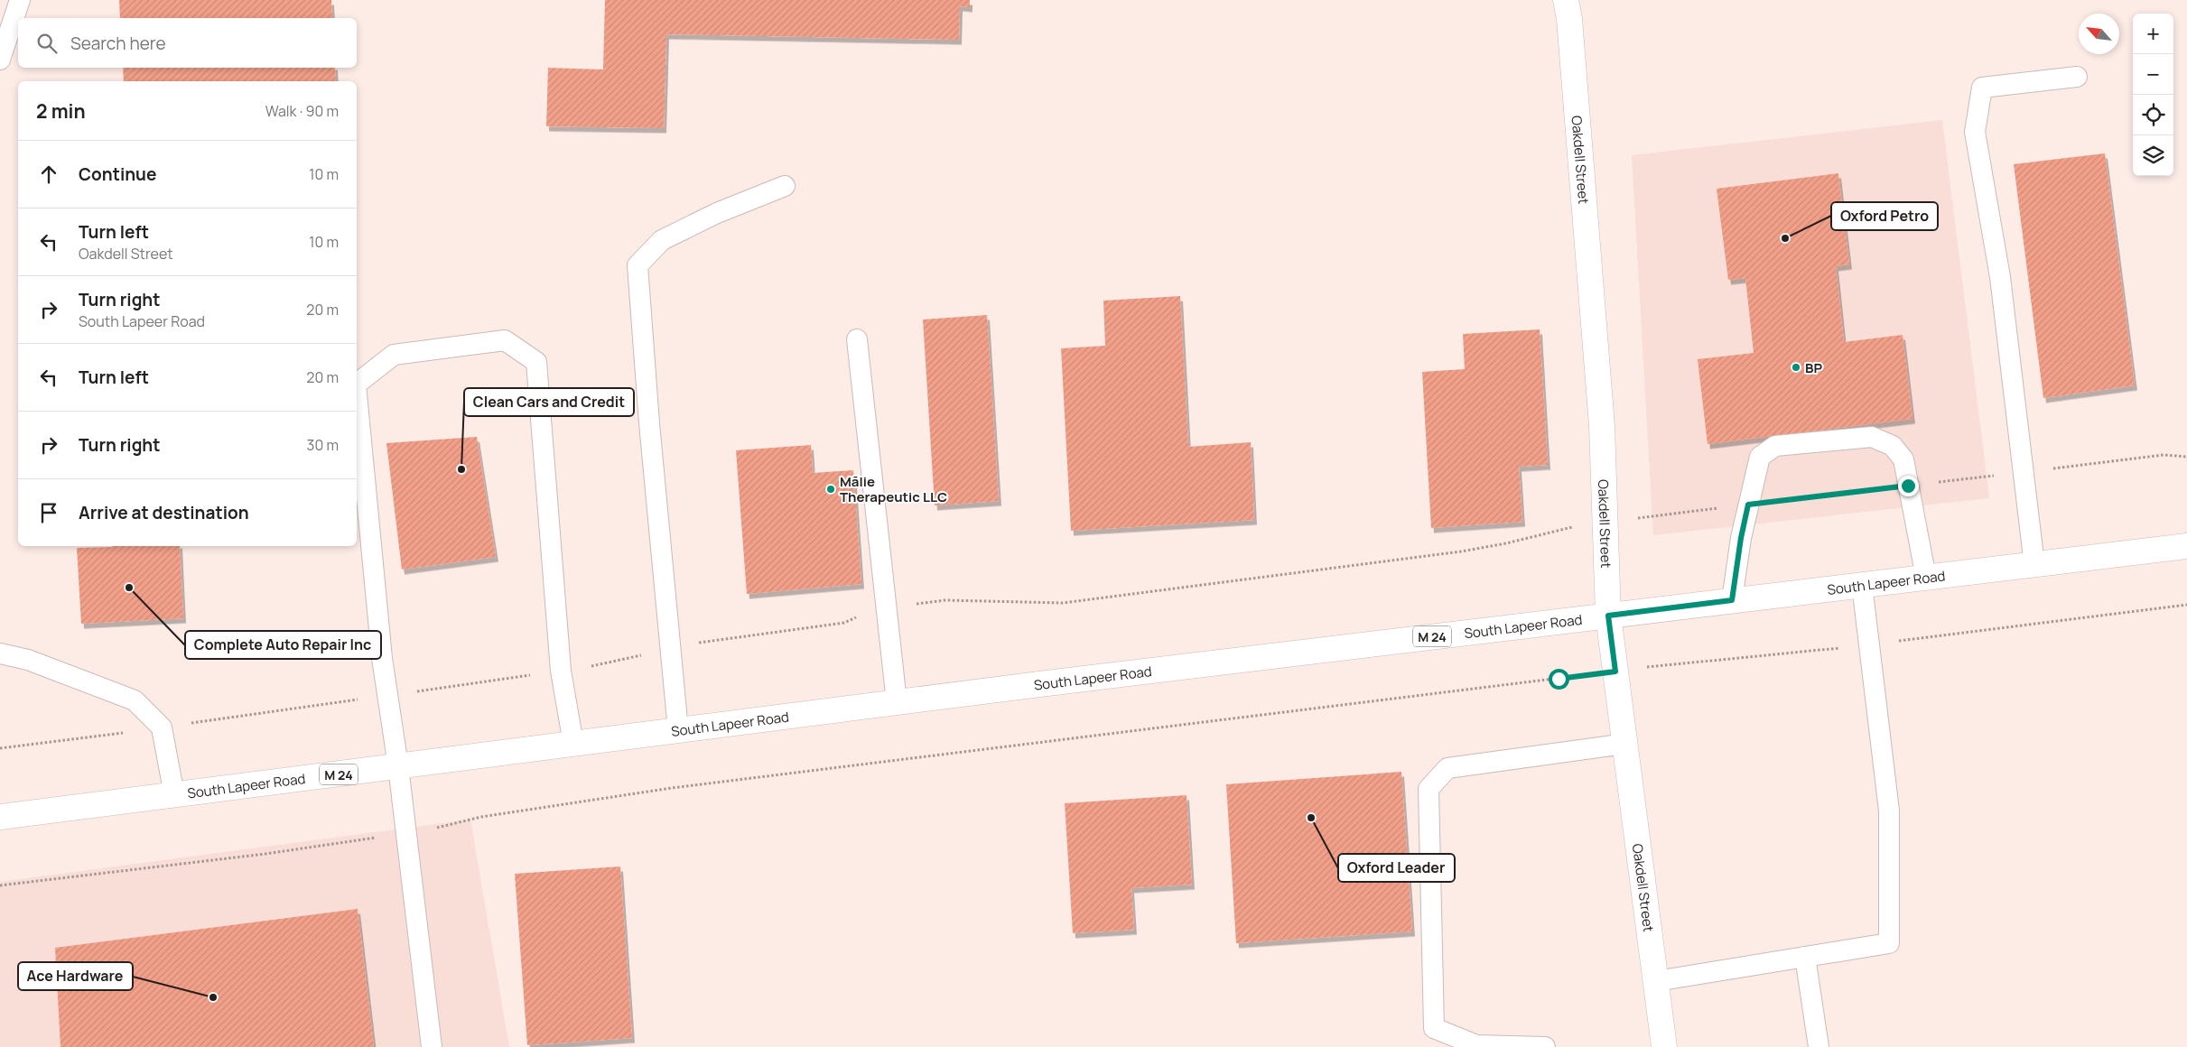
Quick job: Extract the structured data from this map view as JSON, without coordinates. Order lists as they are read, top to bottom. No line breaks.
{"streets":{"main road":["Oakdell Street","South Lapeer Road","M 24"]},"crossings":[["Oakdell Street","South Lapeer Road"]],"places":["Oxford Petro","BP","Clean Cars and Credit","Mālie Therapeutic LLC","Complete Auto Repair Inc","Oxford Leader","Ace Hardware"],"north":"top left","page":{"map_buttons":["+","−"],"search":"Search here","heading":["2 min","Walk · 90 m"],"list":[["Continue","10 m"],["Turn left","Oakdell Street","10 m"],["Turn right","South Lapeer Road","20 m"],["Turn left","20 m"],["Turn right","30 m"],"Arrive at destination"]}}
